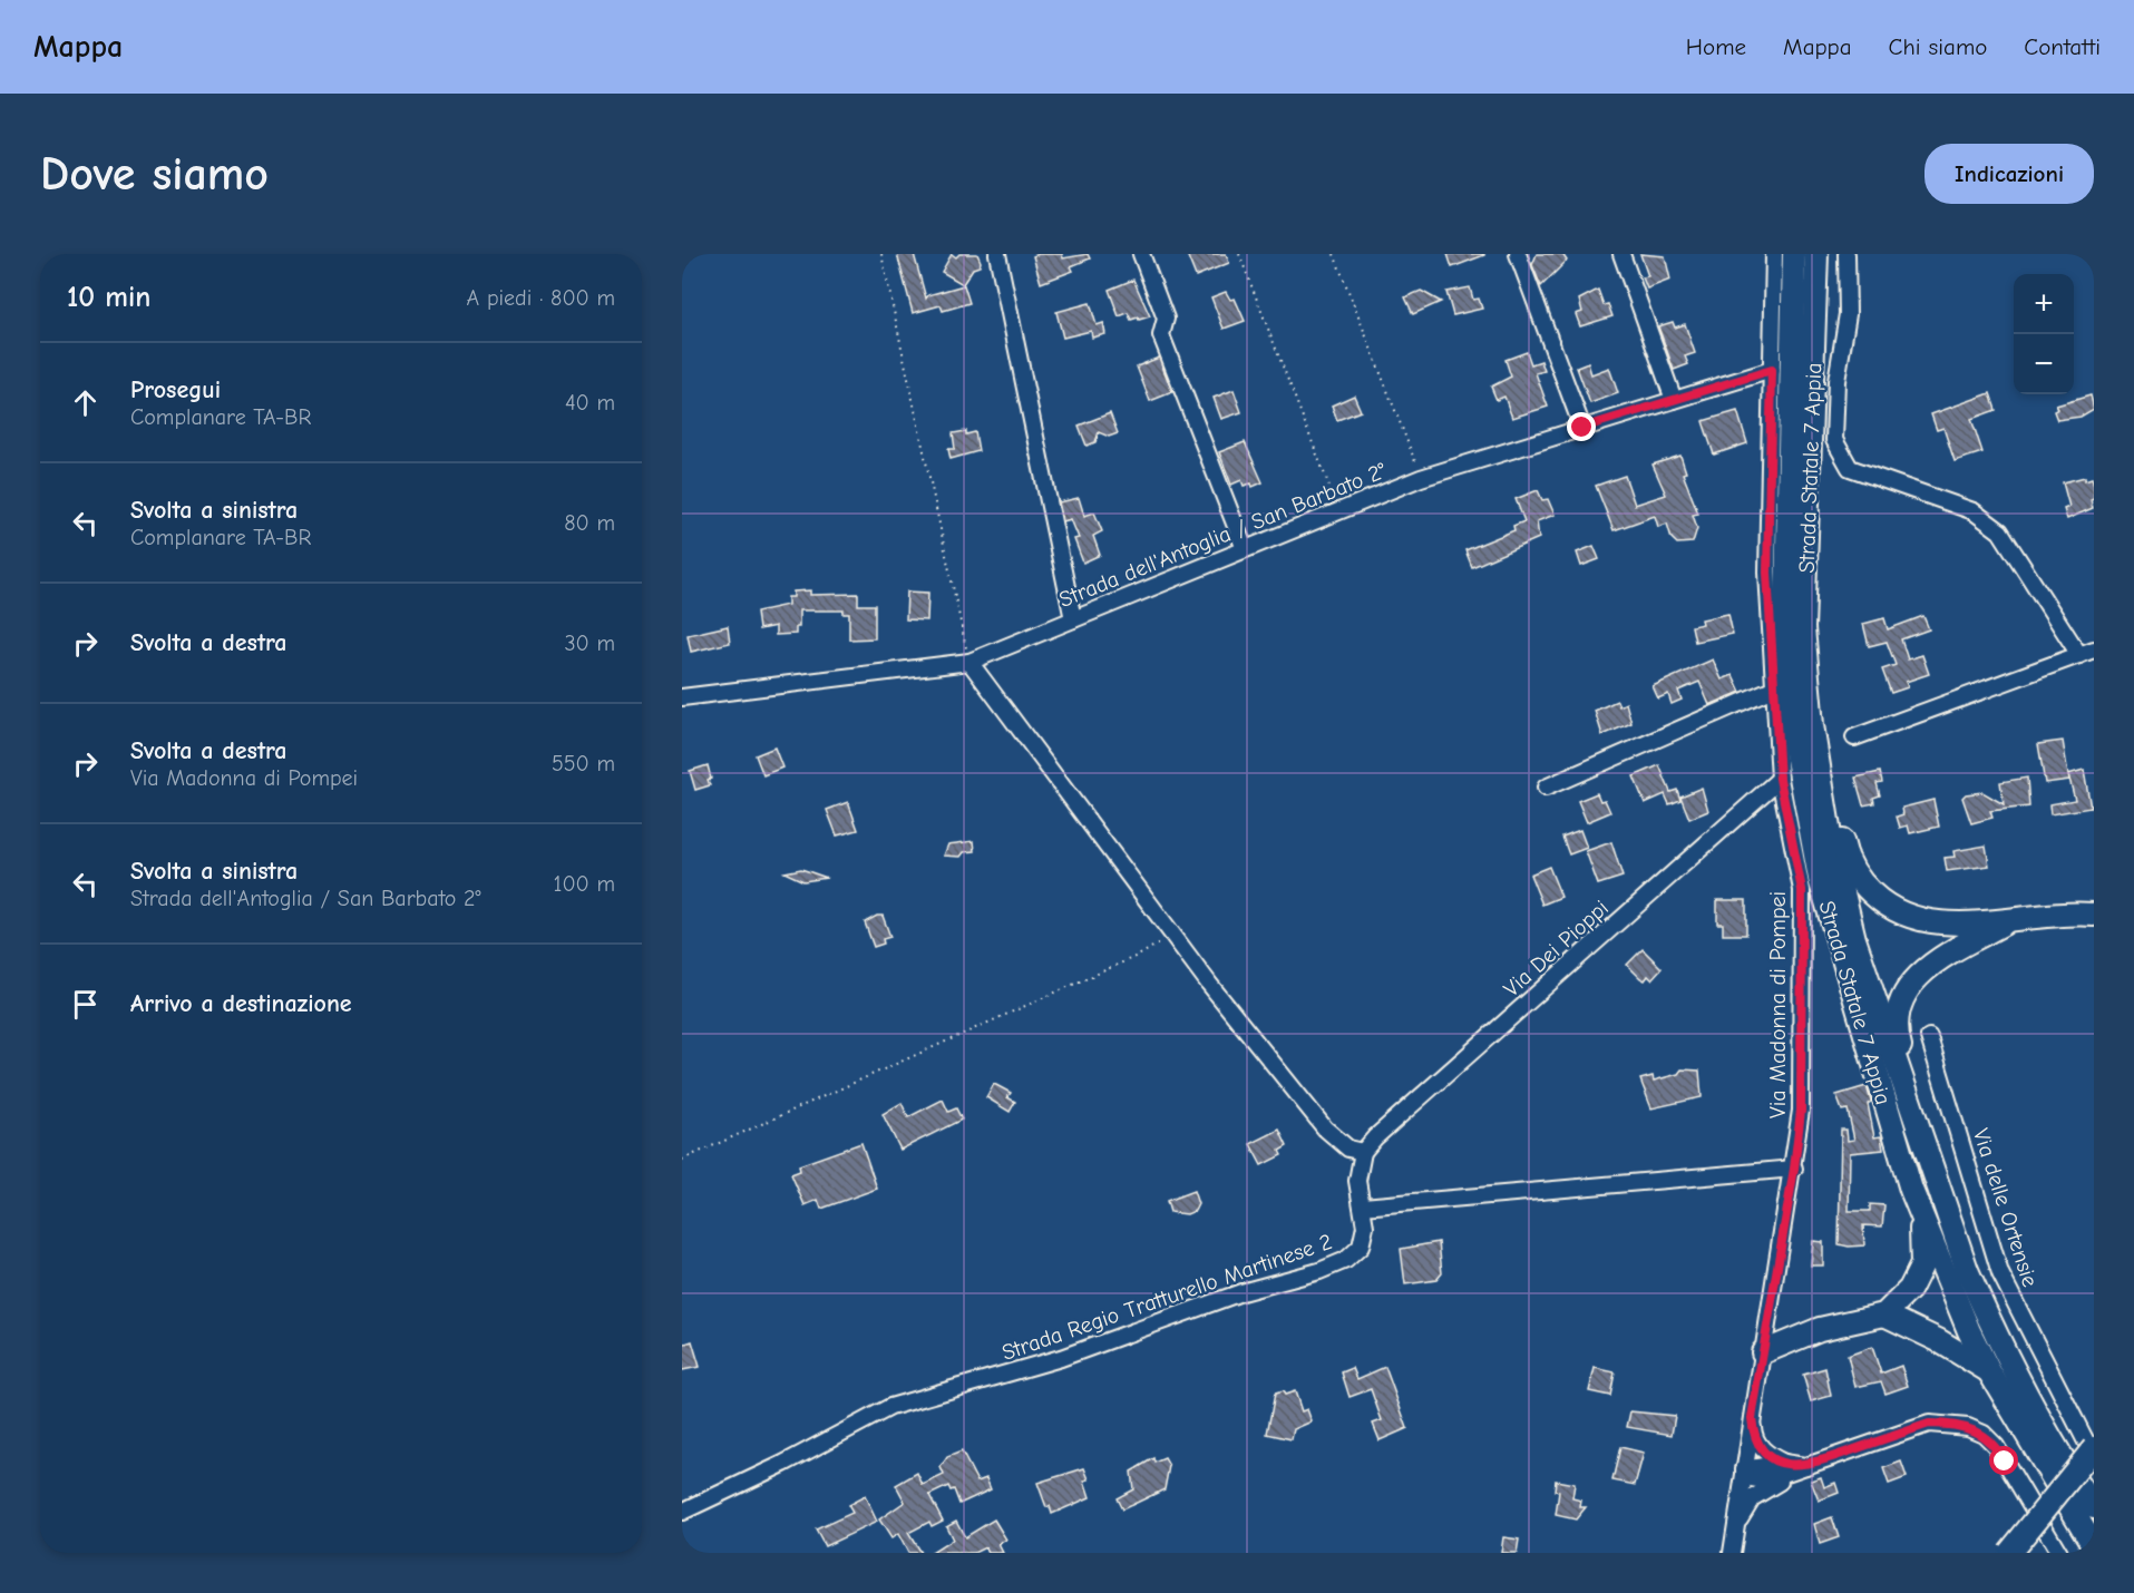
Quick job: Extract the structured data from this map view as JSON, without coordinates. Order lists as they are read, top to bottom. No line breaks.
{"streets":{"highway":["Strada Statale 7 Appia"],"street":["Strada dell'Antoglia / San Barbato 2°","Via Dei Pioppi","Via Madonna di Pompei","Via delle Ortensie","Strada Regio Tratturello Martinese 2"]},"crossings":[["Strada dell'Antoglia / San Barbato 2°","Via Madonna di Pompei"],["Via Dei Pioppi","Via Madonna di Pompei"],["Via Dei Pioppi","Strada Regio Tratturello Martinese 2"]],"page":{"header":"Mappa","nav":["Home","Mappa","Chi siamo","Contatti"],"buttons":"Indicazioni","title":"Dove siamo","heading":["10 min","A piedi · 800 m"],"map_buttons":["+","−"],"list":[["Prosegui","Complanare TA-BR","40 m"],["Svolta a sinistra","Complanare TA-BR","80 m"],["Svolta a destra","30 m"],["Svolta a destra","Via Madonna di Pompei","550 m"],["Svolta a sinistra","Strada dell'Antoglia / San Barbato 2°","100 m"],"Arrivo a destinazione"]}}
